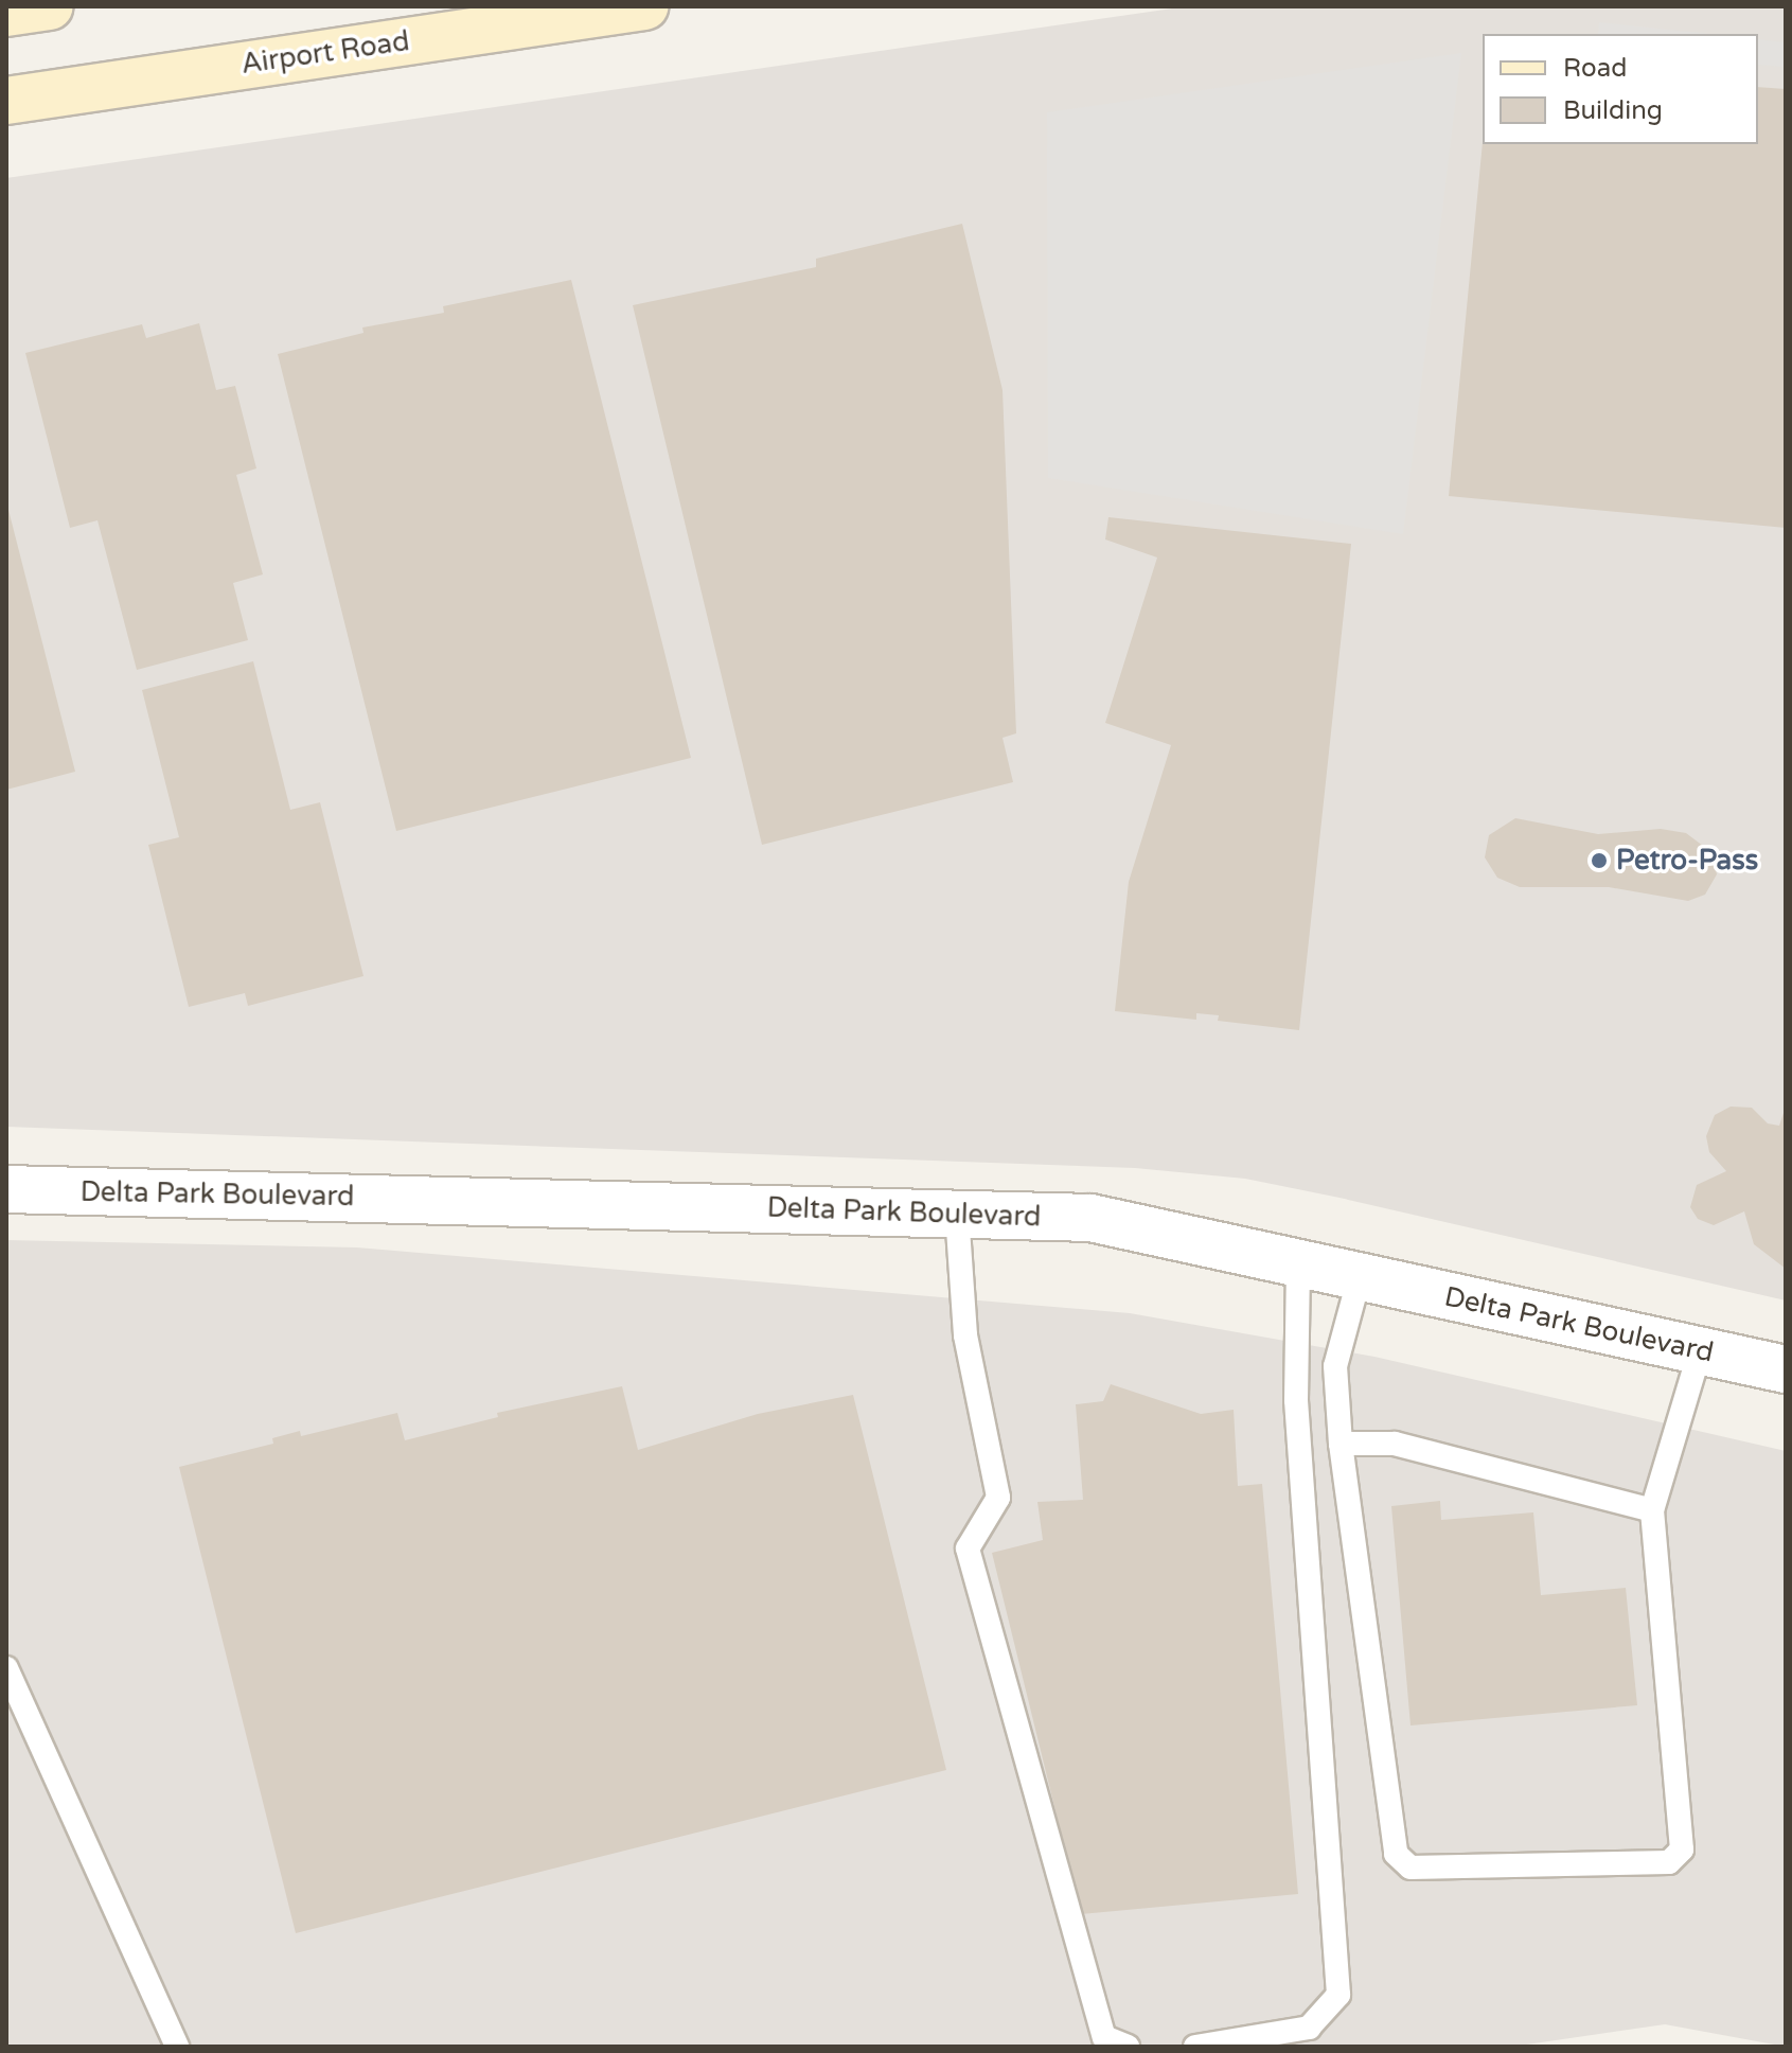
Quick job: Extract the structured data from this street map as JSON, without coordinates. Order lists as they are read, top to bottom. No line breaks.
{"streets":{"main road":["Airport Road"],"street":["Delta Park Boulevard"]},"places":["Petro-Pass"],"legend":["Road","Building"]}
